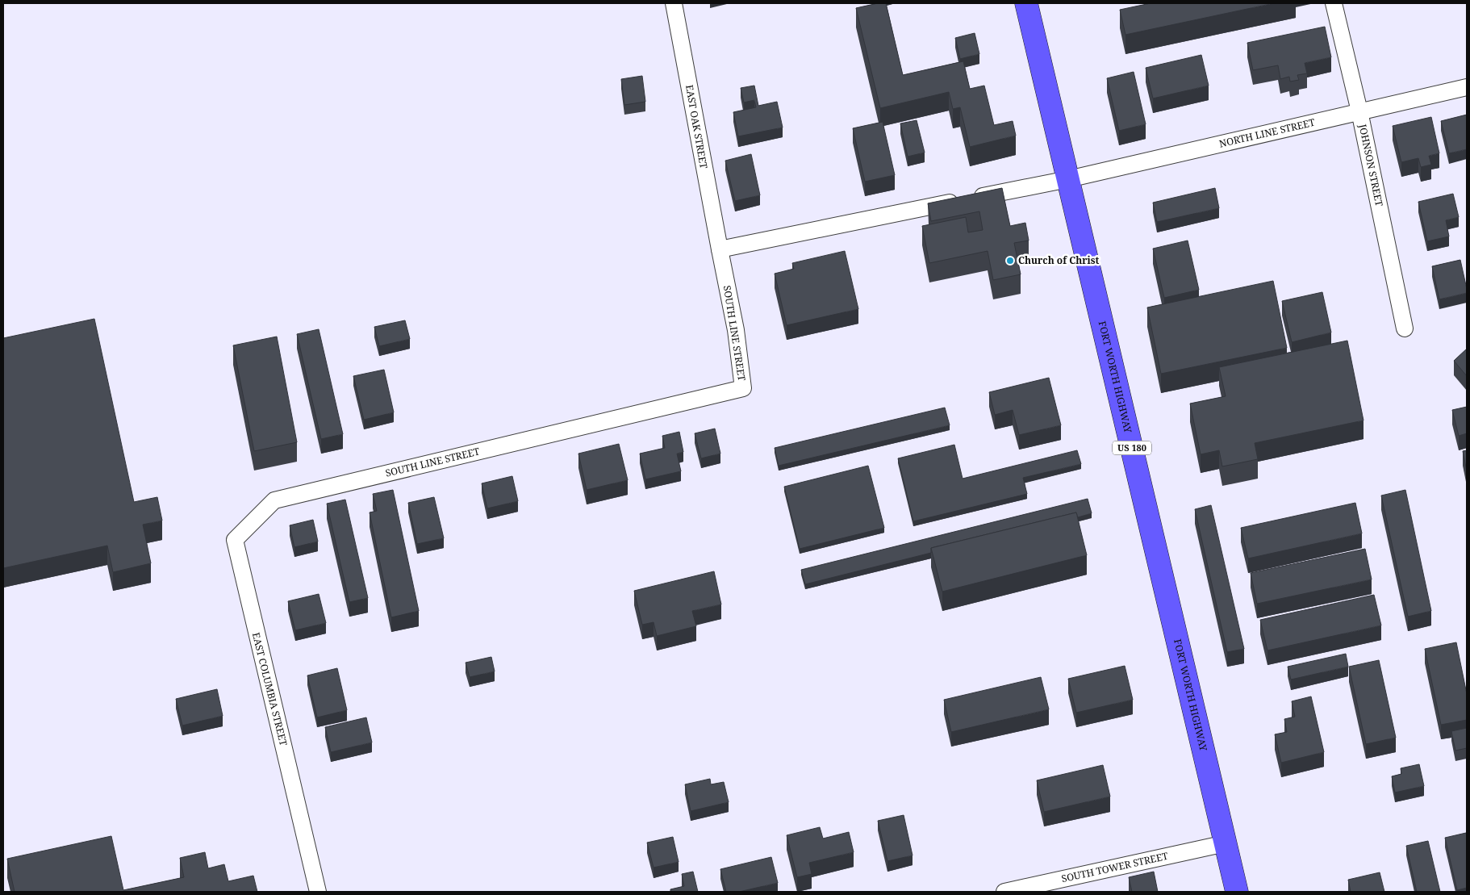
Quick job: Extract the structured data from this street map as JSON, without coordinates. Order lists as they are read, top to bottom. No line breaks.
{"streets":{"main road":["FORT WORTH HIGHWAY","US 180"],"street":["EAST OAK STREET","NORTH LINE STREET","JOHNSON STREET","SOUTH LINE STREET","EAST COLUMBIA STREET","SOUTH TOWER STREET"]},"crossings":[["EAST OAK STREET","SOUTH LINE STREET"],["NORTH LINE STREET","JOHNSON STREET"],["NORTH LINE STREET","FORT WORTH HIGHWAY"],["SOUTH LINE STREET","EAST COLUMBIA STREET"],["FORT WORTH HIGHWAY","SOUTH TOWER STREET"]],"places":["Church of Christ"]}
